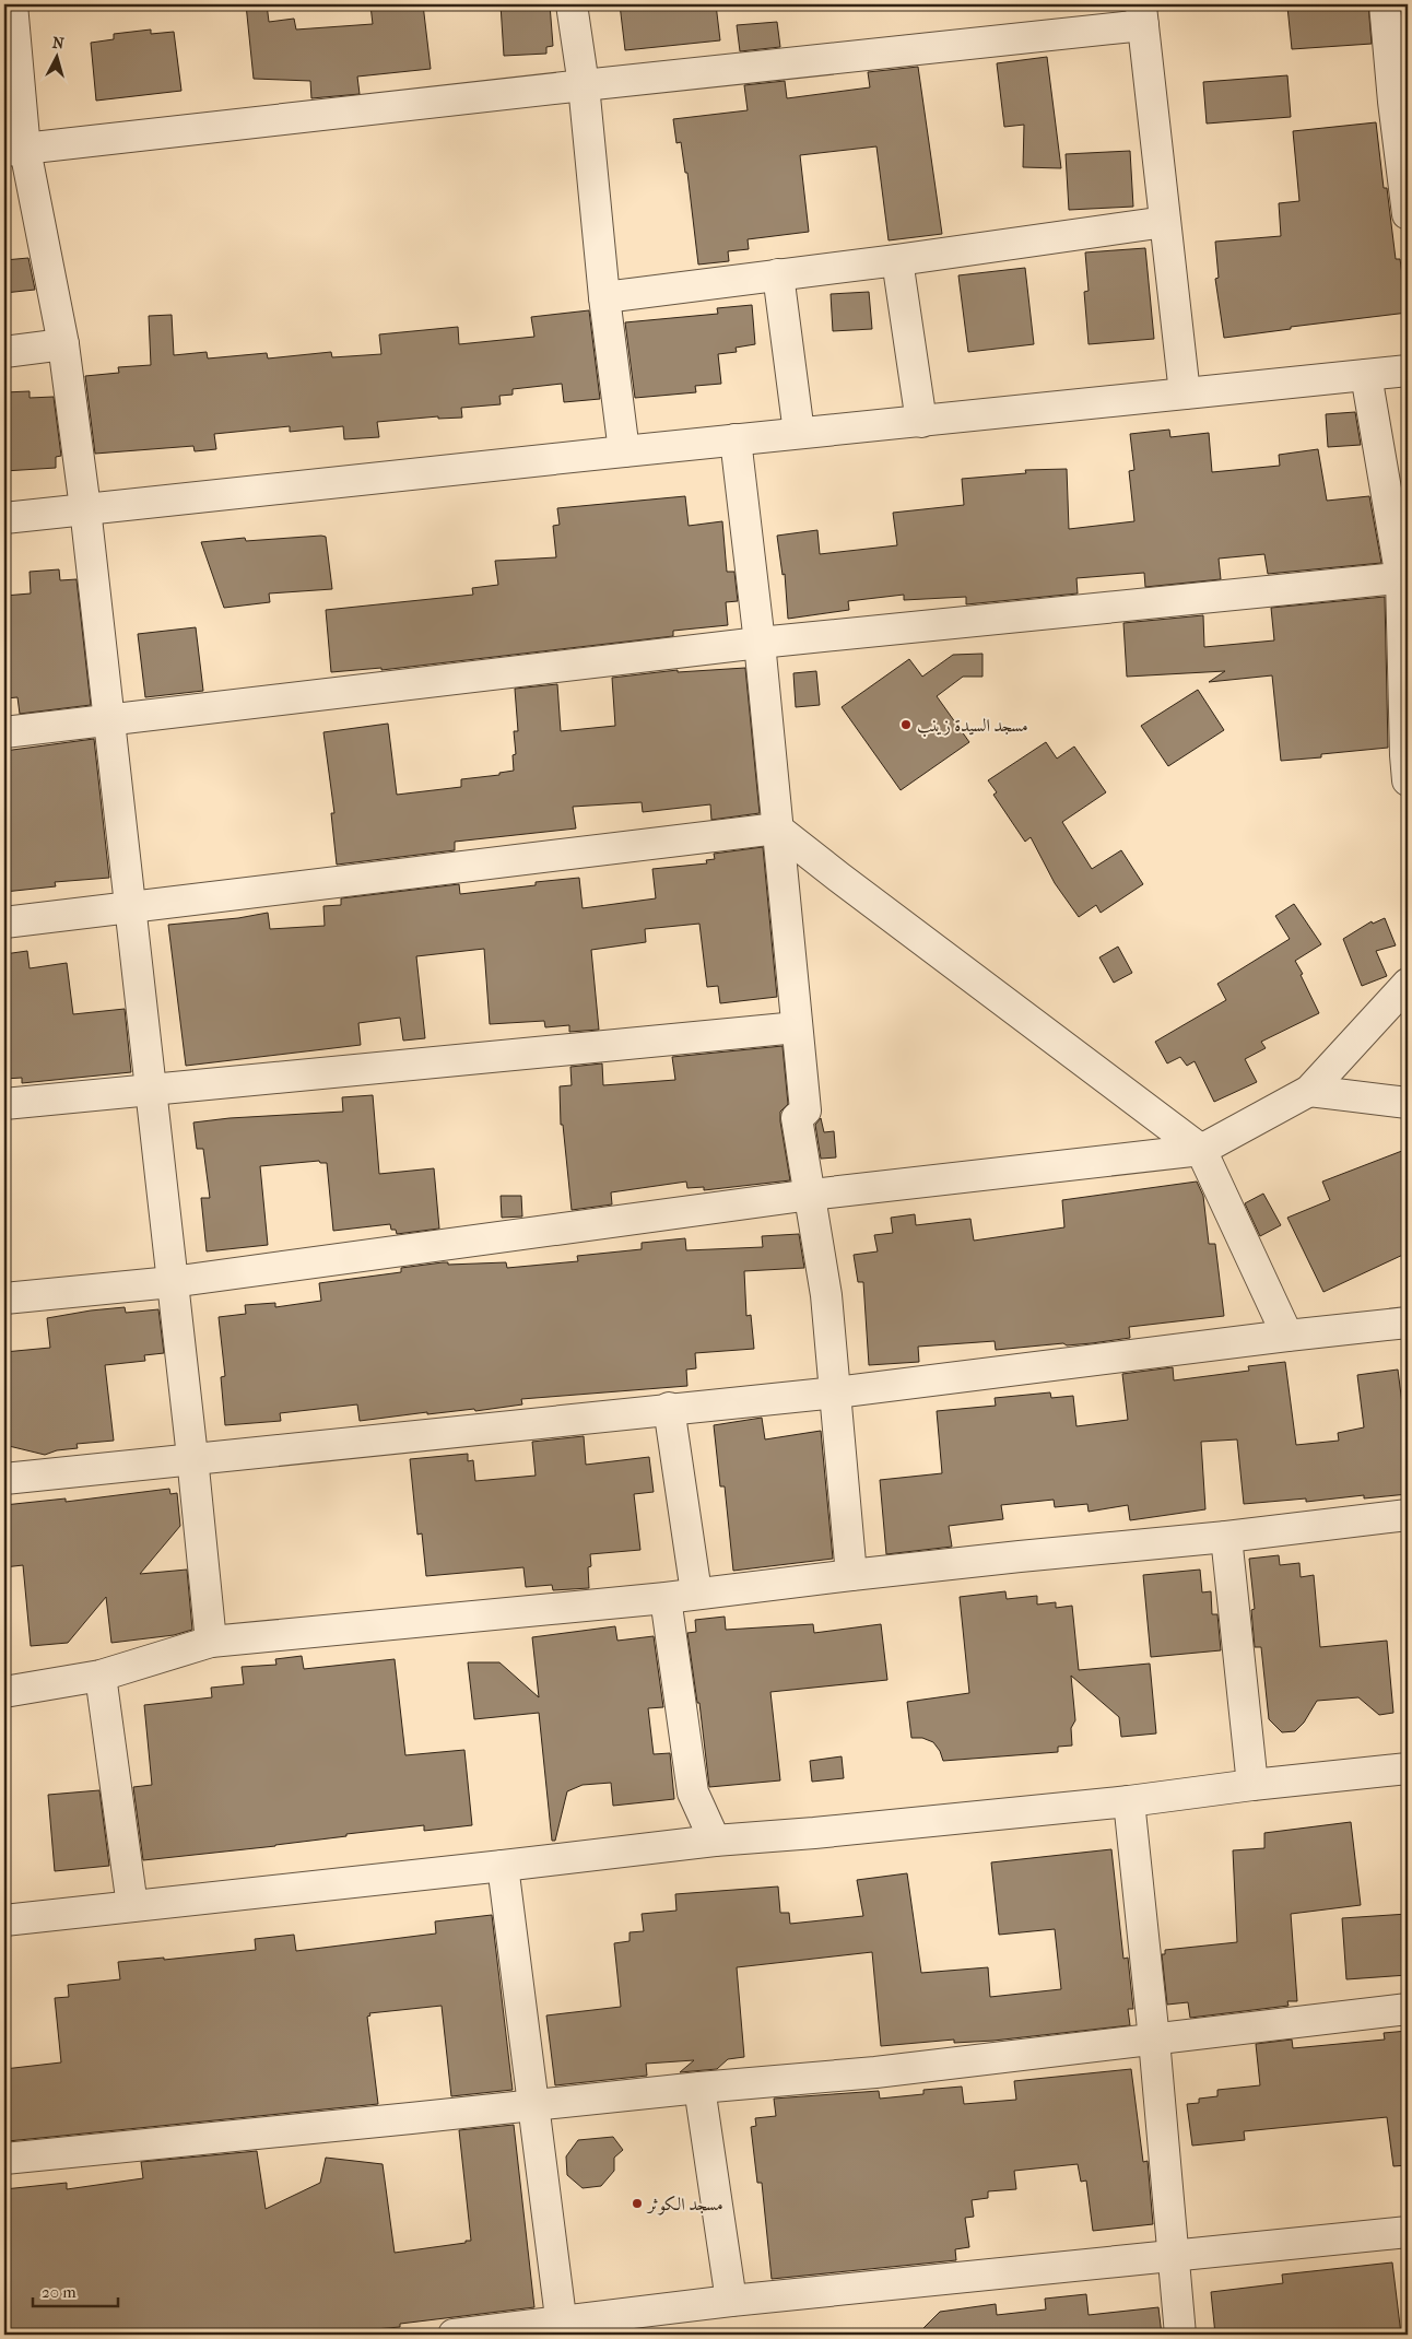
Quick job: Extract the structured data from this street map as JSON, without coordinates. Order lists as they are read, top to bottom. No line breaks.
{"places":["مسجد السيدة زينب","مسجد الكوثر"],"scale_bar":"20 m","north":"top"}
